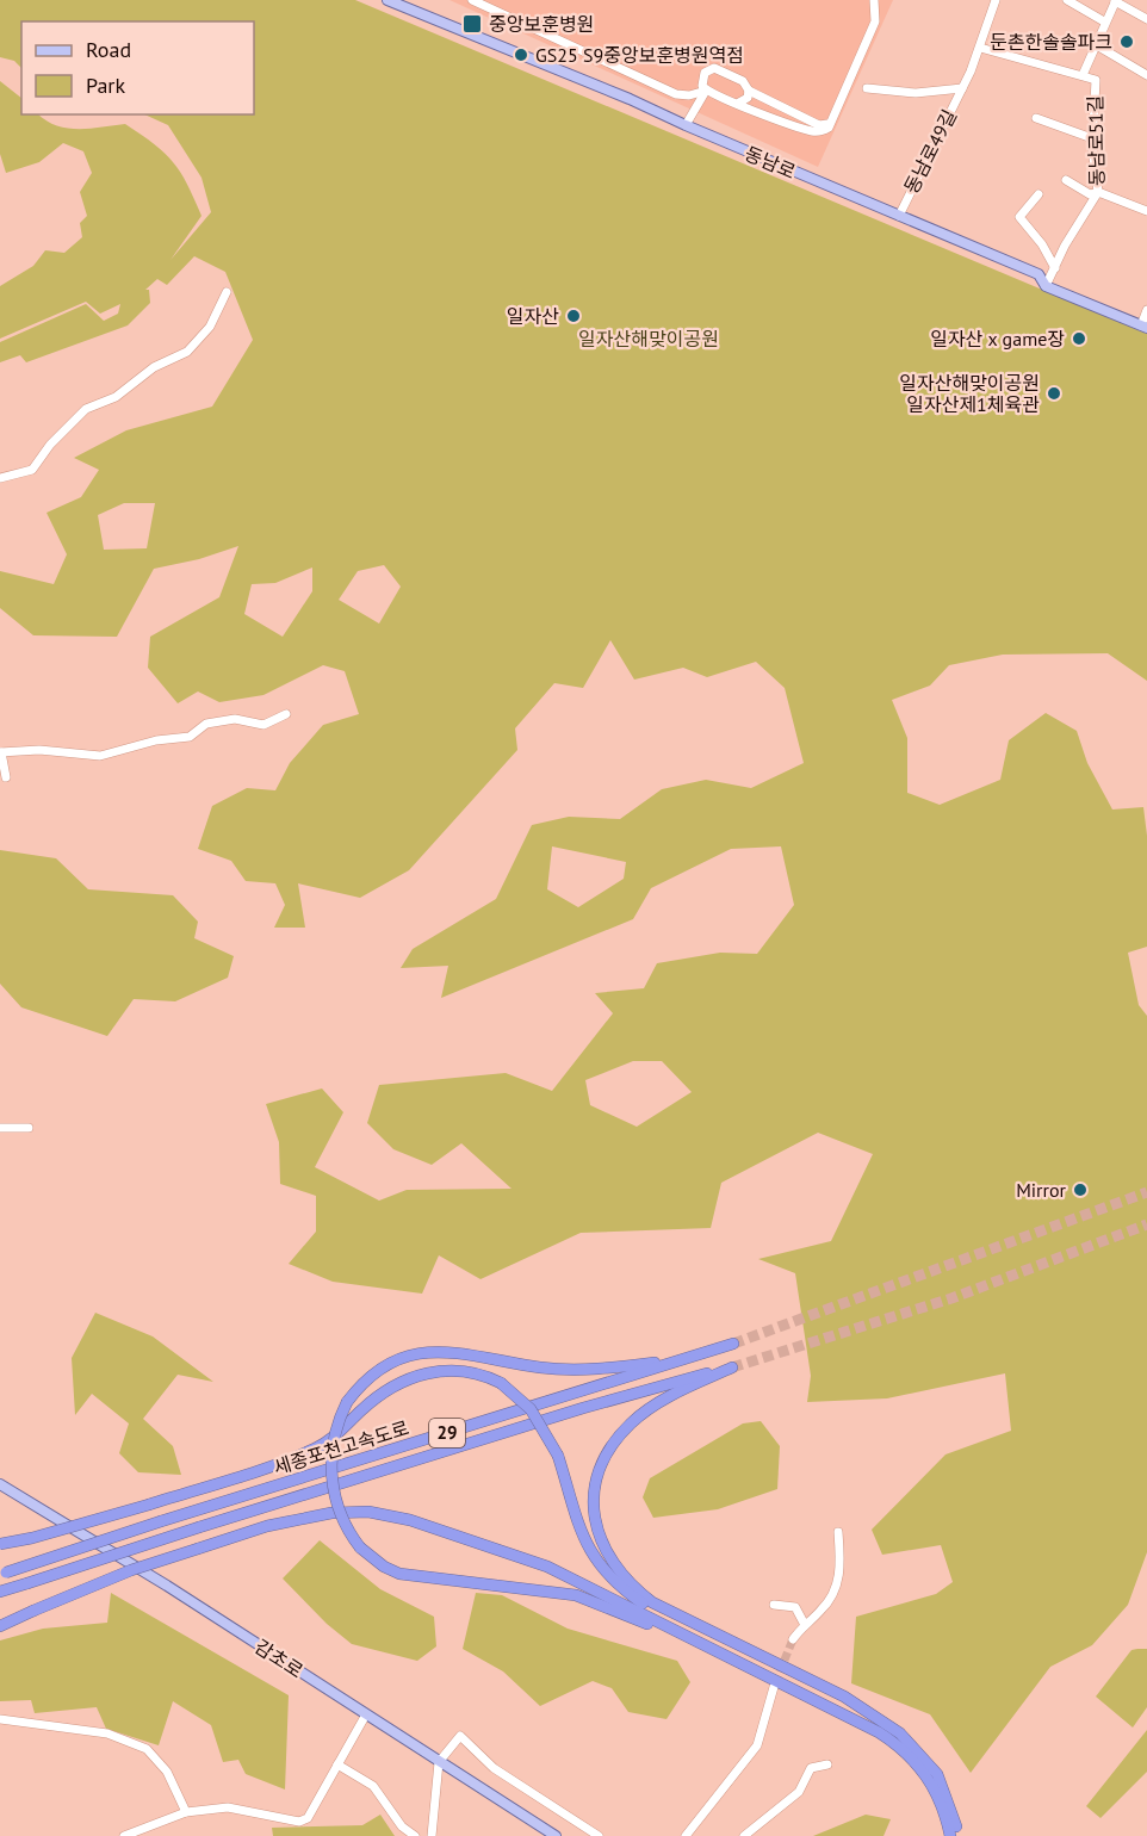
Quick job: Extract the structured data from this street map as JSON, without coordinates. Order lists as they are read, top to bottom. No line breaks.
{"streets":{"highway":["29","세종포천고속도로"],"main road":["동남로","감초로"],"street":["동남로51길","동남로49길"]},"crossings":[["동남로51길","동남로"],["동남로49길","동남로"]],"parks":["일자산해맞이공원"],"places":{"transit":["중앙보훈병원"],"other":["둔촌한솔솔파크","GS25 S9중앙보훈병원역점","일자산","일자산 x game장","일자산해맞이공원 일자산제1체육관","Mirror"]},"legend":["Road","Park"]}
